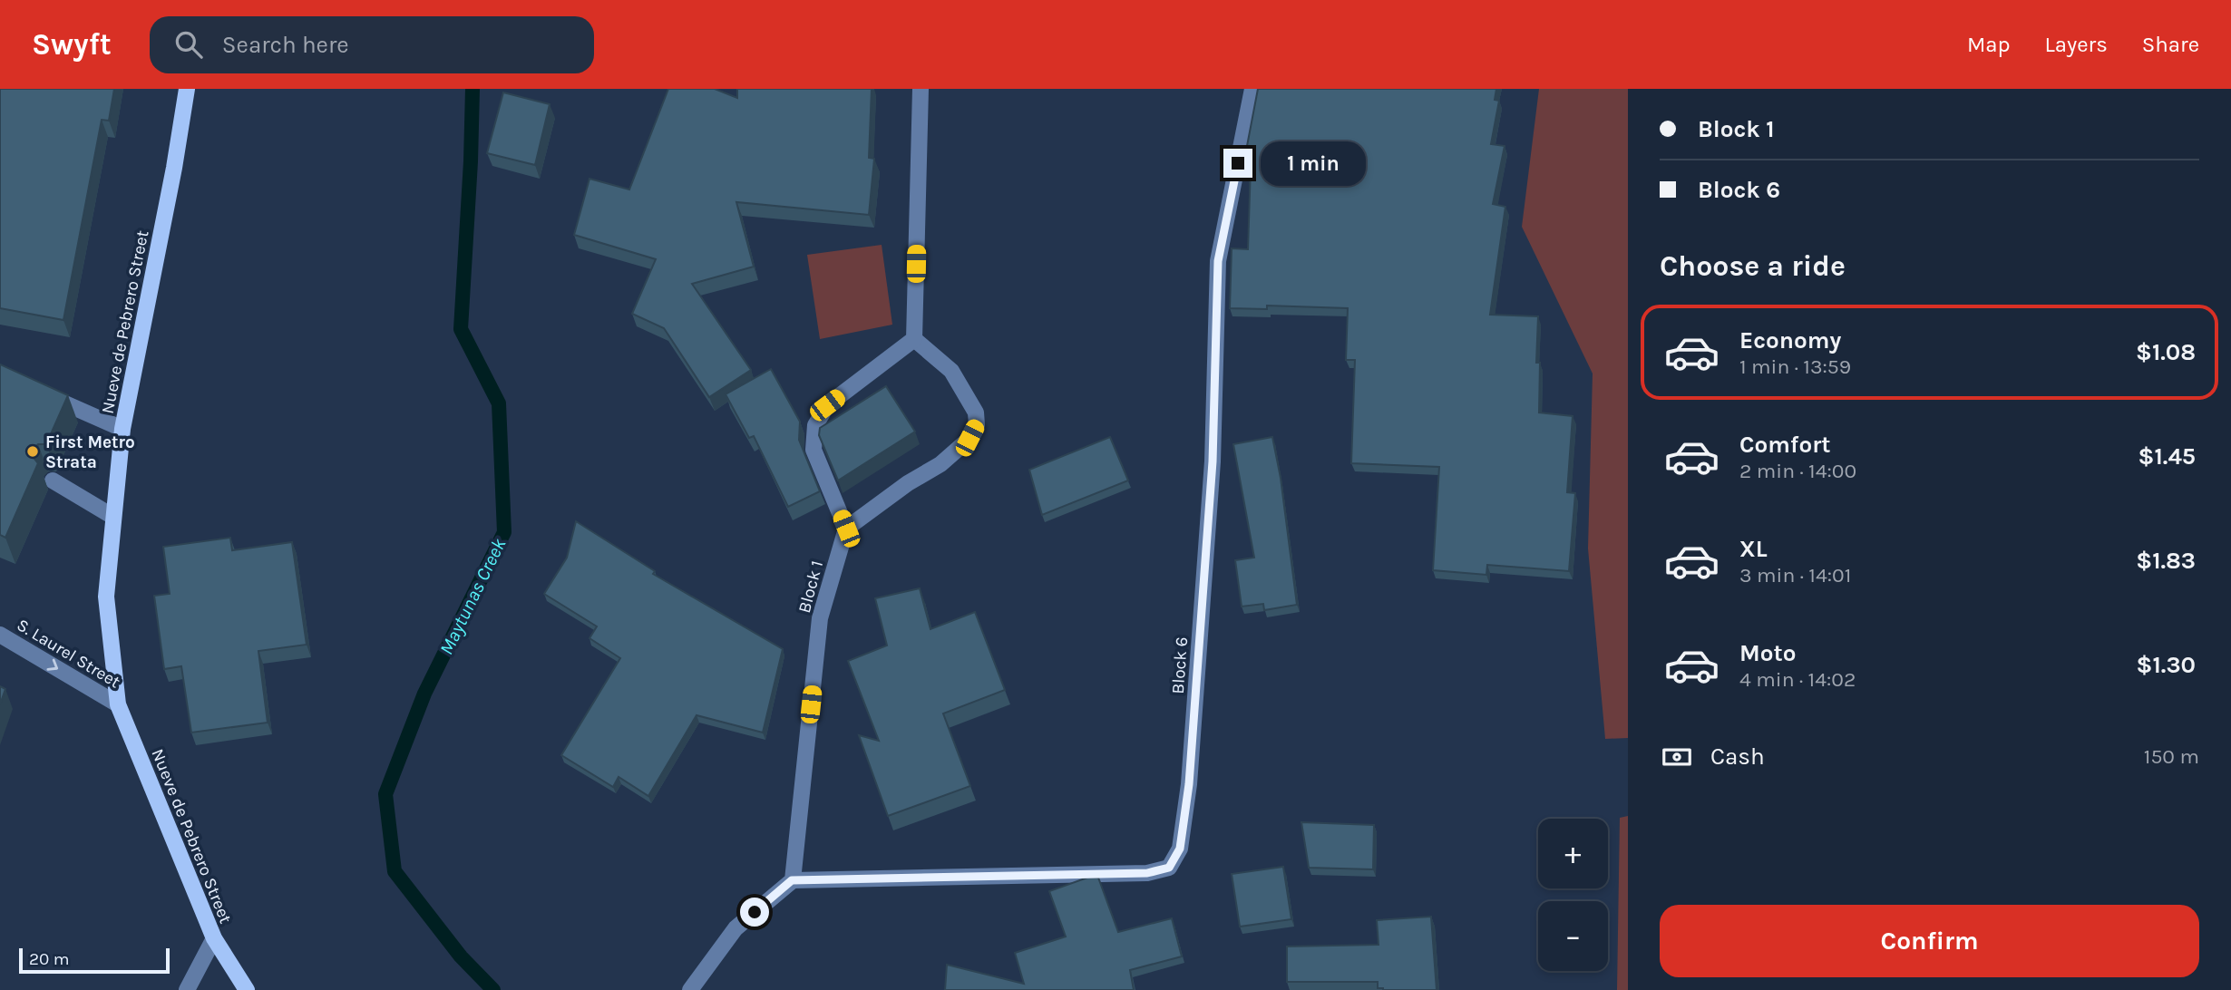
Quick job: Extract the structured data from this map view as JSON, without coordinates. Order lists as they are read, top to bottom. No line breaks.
{"streets":{"main road":["Nueve de Pebrero Street"],"street":["Block 1","S. Laurel Street","Block 6"]},"crossings":[["Nueve de Pebrero Street","S. Laurel Street"],["Block 1","Block 6"]],"one_way":["S. Laurel Street"],"water":["Maytunas Creek"],"places":["First Metro Strata"],"scale_bar":"20 m","page":{"header":"Swyft","search":"Search here","nav":["Map","Layers","Share"],"banner":["Block 1","Block 6"],"bubble":"1 min","heading":"Choose a ride","list":[{"name":"Economy","note":"1 min · 13:59","value":"$1.08"},{"name":"Comfort","note":"2 min · 14:00","value":"$1.45"},{"name":"XL","note":"3 min · 14:01","value":"$1.83"},{"name":"Moto","note":"4 min · 14:02","value":"$1.30"}],"pay":["Cash","150 m"],"map_buttons":["+","−"],"buttons":"Confirm","scale":"20 m"}}
